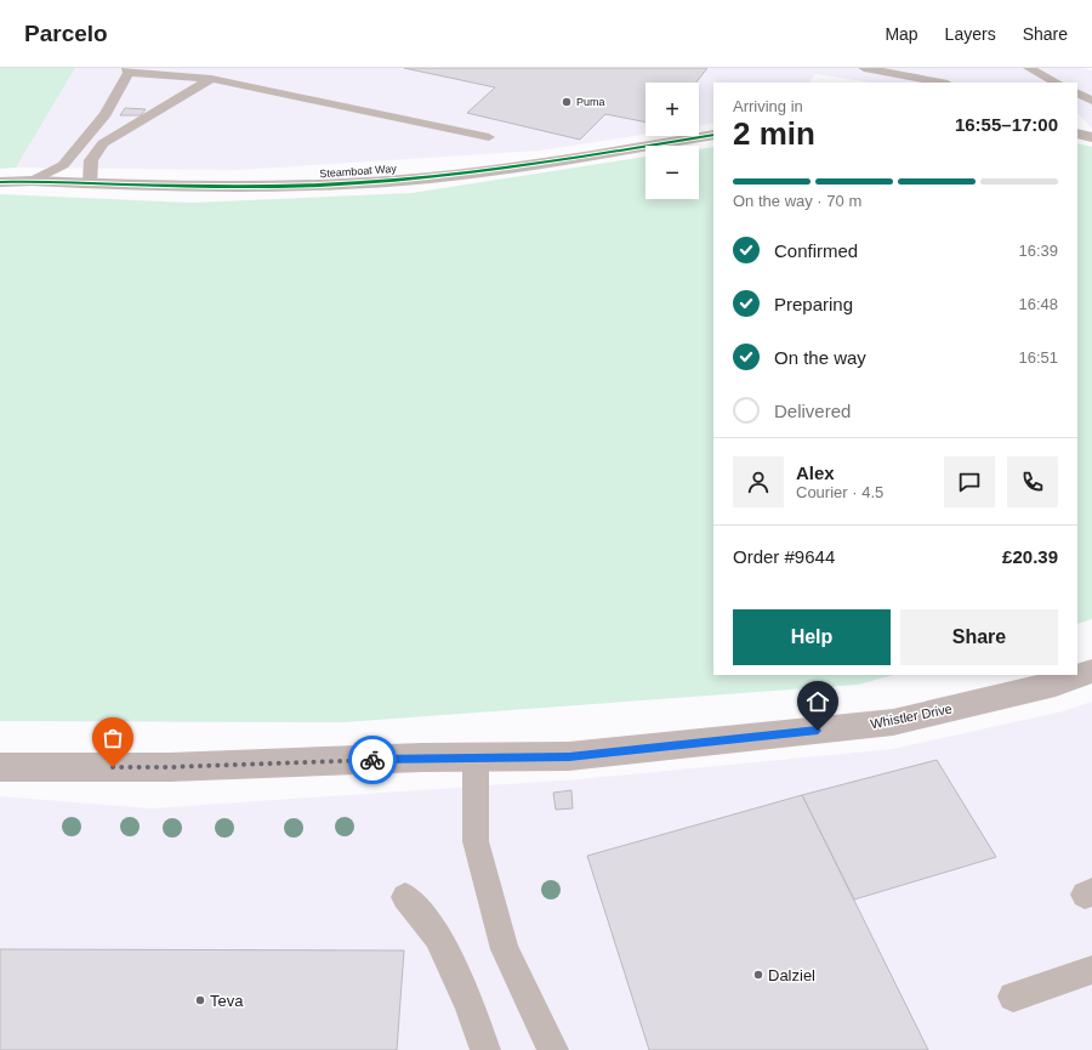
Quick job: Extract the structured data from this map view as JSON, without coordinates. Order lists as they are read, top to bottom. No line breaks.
{"streets":{"main road":["Whistler Drive"],"street":["Steamboat Way"]},"places":["Puma","Dalziel","Teva"],"page":{"header":"Parcelo","nav":["Map","Layers","Share"],"map_buttons":["+","−"],"heading":["2 min","Arriving in","16:55–17:00"],"panel":["Alex","Courier · 4.5","Order #9644","£20.39"],"bar":"On the way · 70 m","list":[["Confirmed","16:39"],["Preparing","16:48"],["On the way","16:51"],"Delivered"],"buttons":["Help","Share"]}}
